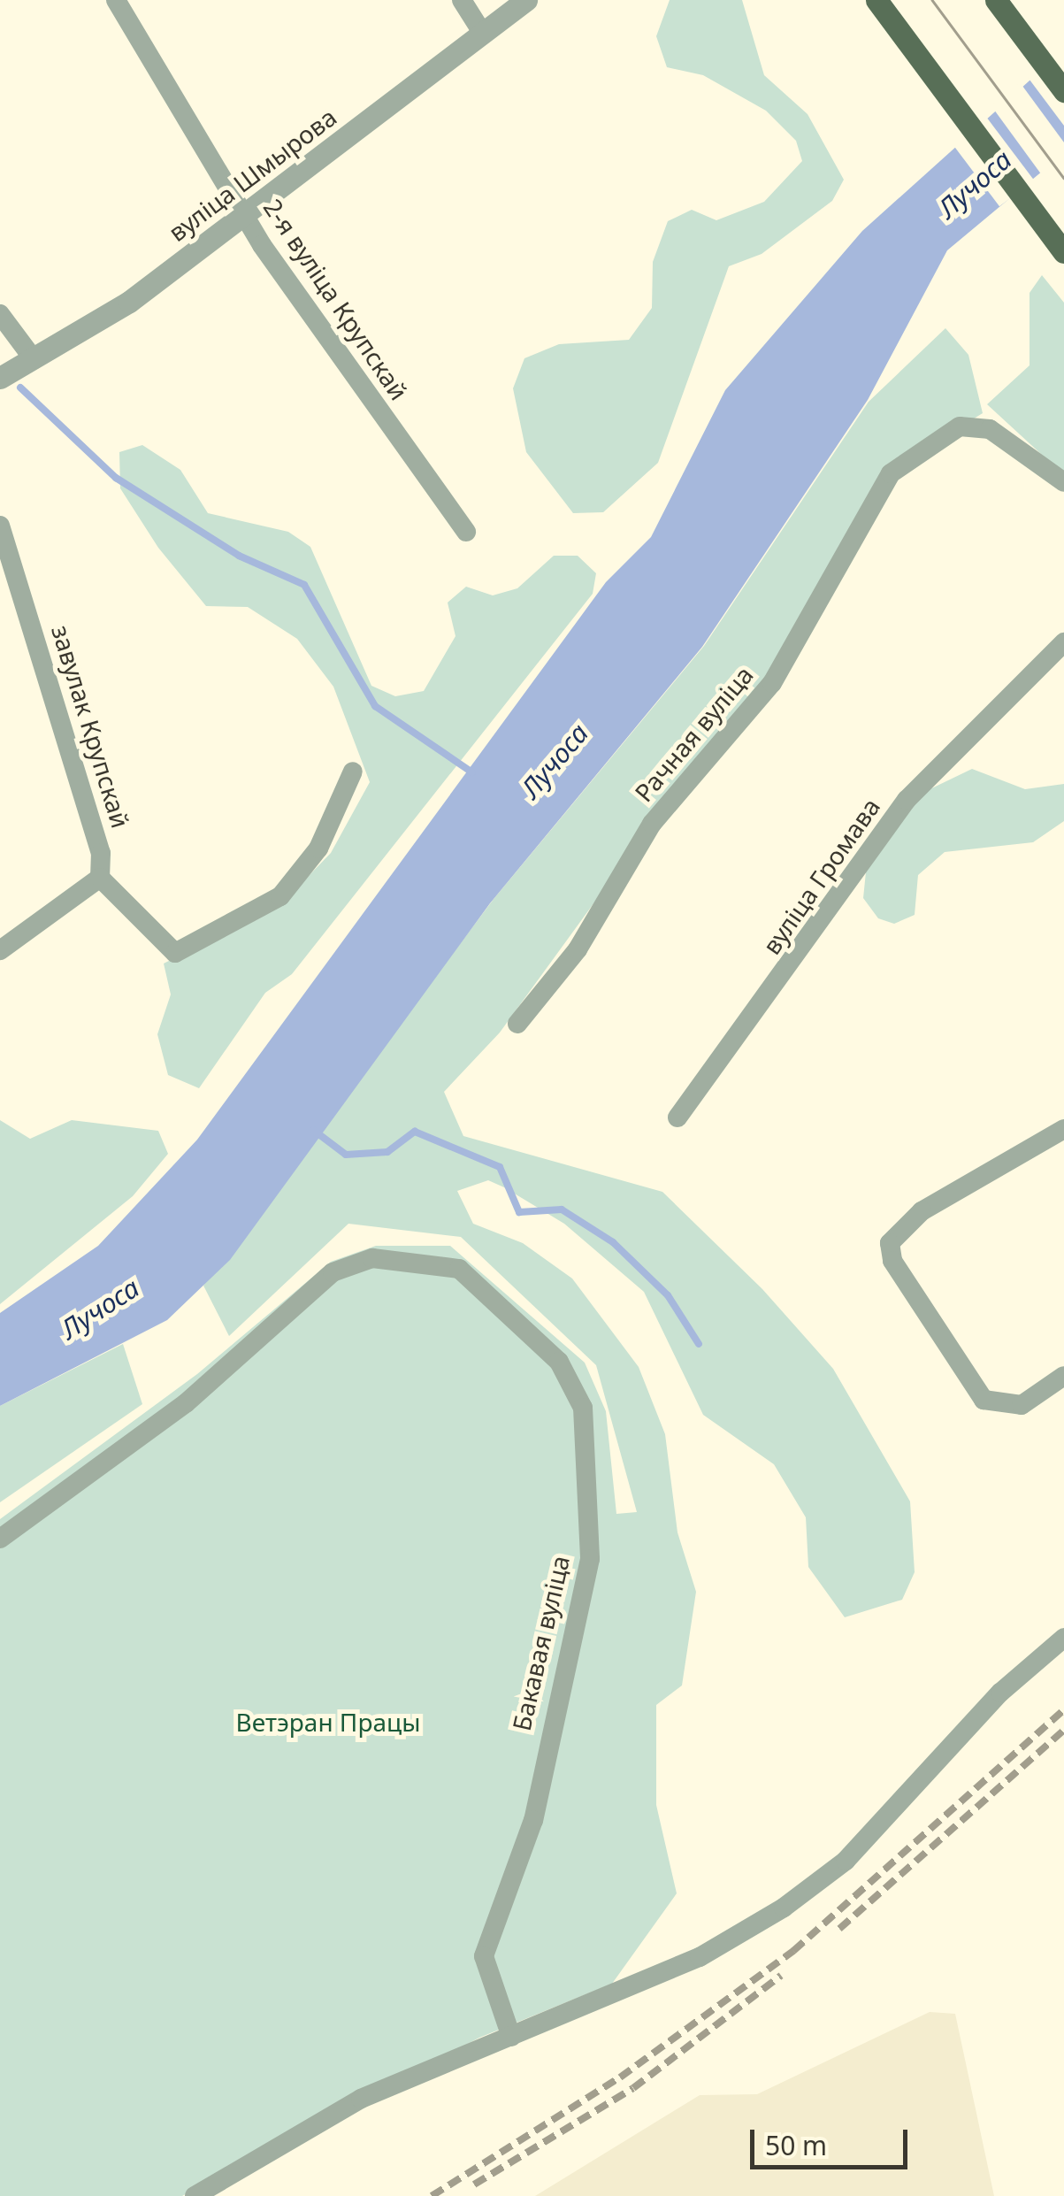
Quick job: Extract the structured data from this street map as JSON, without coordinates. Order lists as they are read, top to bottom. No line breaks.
{"streets":{"street":["вуліца Шмырова","2-я вуліца Крупскай","завулак Крупскай","Рачная вуліца","вуліца Громава","Бакавая вуліца"]},"crossings":[["вуліца Шмырова","2-я вуліца Крупскай"]],"water":["Лучоса"],"parks":["Ветэран Працы"],"scale_bar":"50 m"}
